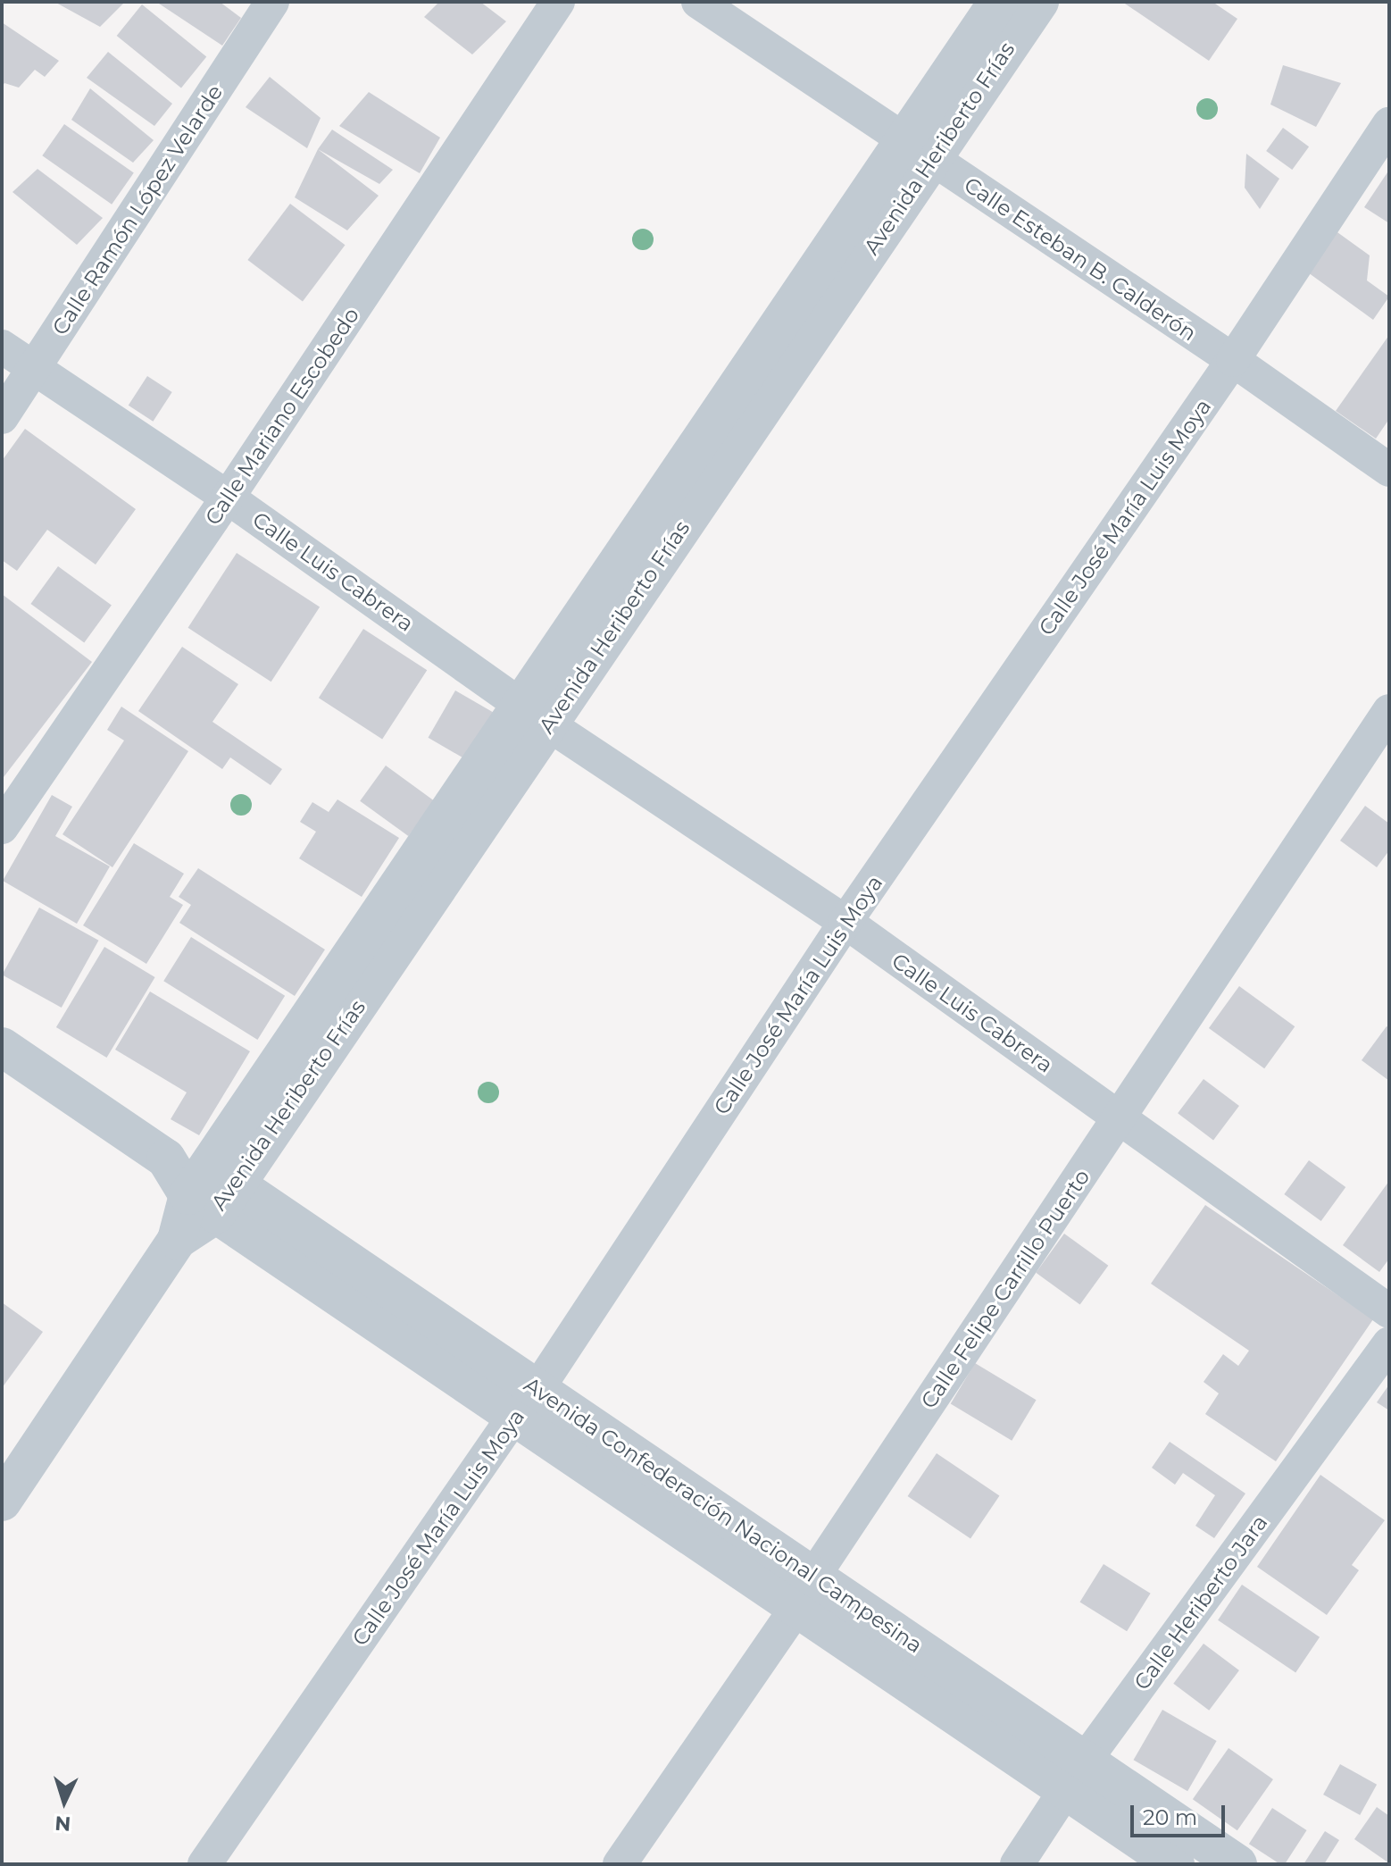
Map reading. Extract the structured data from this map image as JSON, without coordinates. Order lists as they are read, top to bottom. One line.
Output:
{"streets":{"street":["Avenida Heriberto Frías","Calle Ramón López Velarde","Calle Esteban B. Calderón","Calle Mariano Escobedo","Calle José María Luis Moya","Calle Luis Cabrera","Calle Felipe Carrillo Puerto","Avenida Confederación Nacional Campesina","Calle Heriberto Jara"]},"crossings":[["Avenida Heriberto Frías","Calle Esteban B. Calderón"],["Avenida Heriberto Frías","Calle Luis Cabrera"],["Avenida Heriberto Frías","Avenida Confederación Nacional Campesina"],["Calle Ramón López Velarde","Calle Luis Cabrera"],["Calle Esteban B. Calderón","Calle José María Luis Moya"],["Calle Mariano Escobedo","Calle Luis Cabrera"],["Calle José María Luis Moya","Calle Luis Cabrera"],["Calle José María Luis Moya","Avenida Confederación Nacional Campesina"],["Calle Luis Cabrera","Calle Felipe Carrillo Puerto"],["Calle Felipe Carrillo Puerto","Avenida Confederación Nacional Campesina"],["Avenida Confederación Nacional Campesina","Calle Heriberto Jara"]],"scale_bar":"20 m","north":"bottom"}
